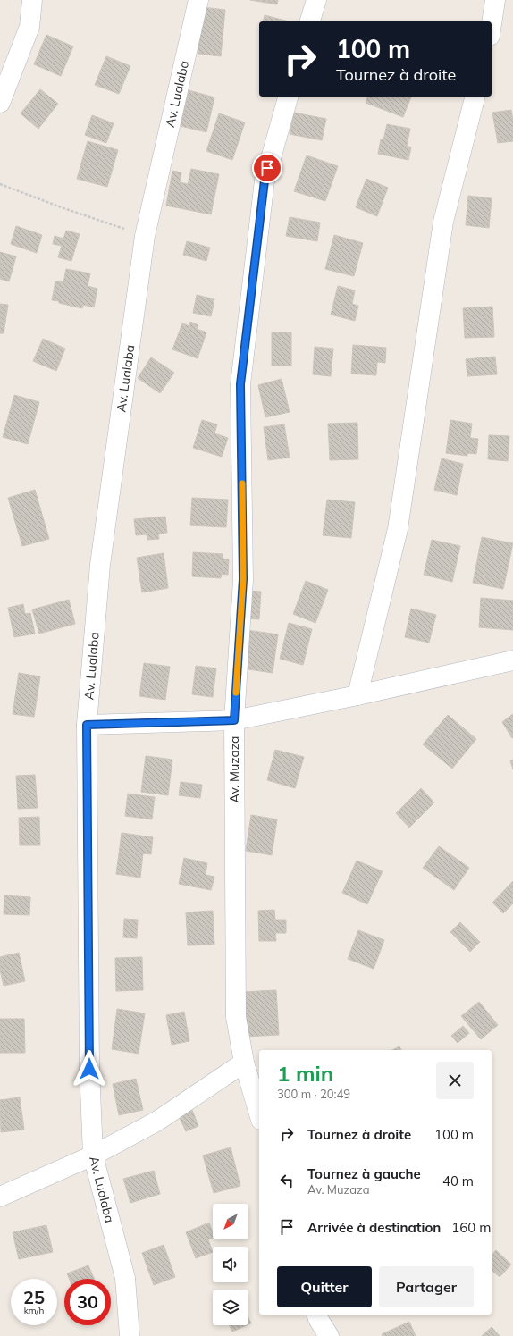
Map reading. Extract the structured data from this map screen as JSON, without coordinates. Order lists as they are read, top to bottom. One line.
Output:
{"streets":{"street":["Av. Lualaba","Av. Muzaza"]},"north":"bottom left","page":{"turn":["100 m","Tournez à droite"],"heading":["1 min","300 m · 20:49"],"list":[{"name":"Tournez à droite","value":"100 m"},{"name":"Tournez à gauche","note":"Av. Muzaza","value":"40 m"},{"name":"Arrivée à destination","value":"160 m"}],"buttons":["Quitter","Partager"],"speed":"25 km/h","limit":"30"}}
